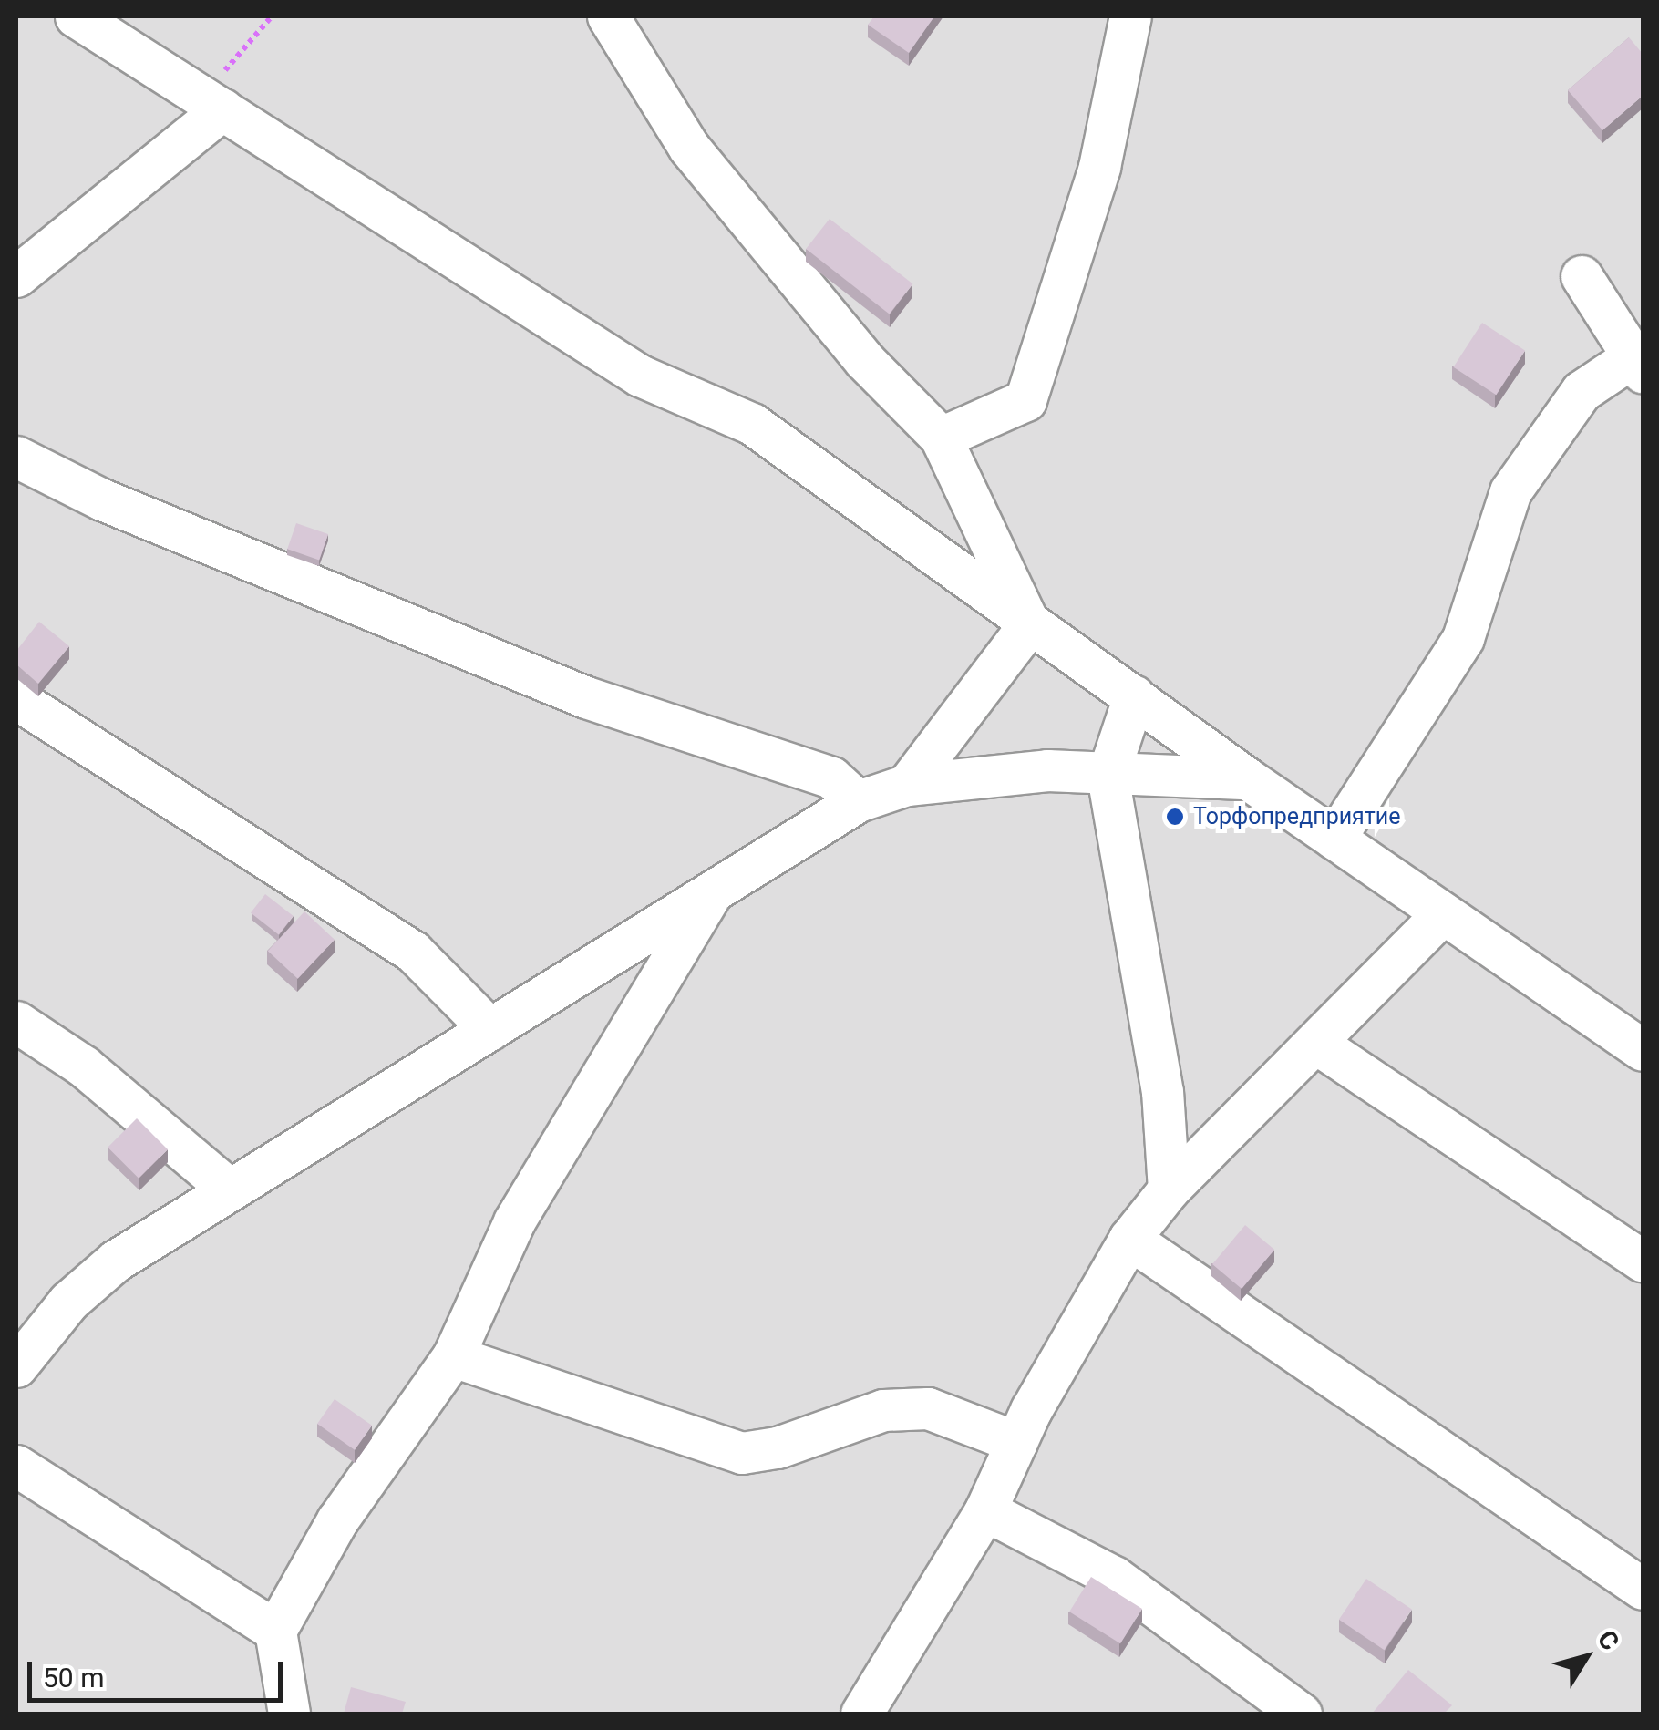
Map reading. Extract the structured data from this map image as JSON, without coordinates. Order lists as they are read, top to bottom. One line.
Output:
{"places":["Торфопредприятие"],"scale_bar":"50 m","north":"top right"}
